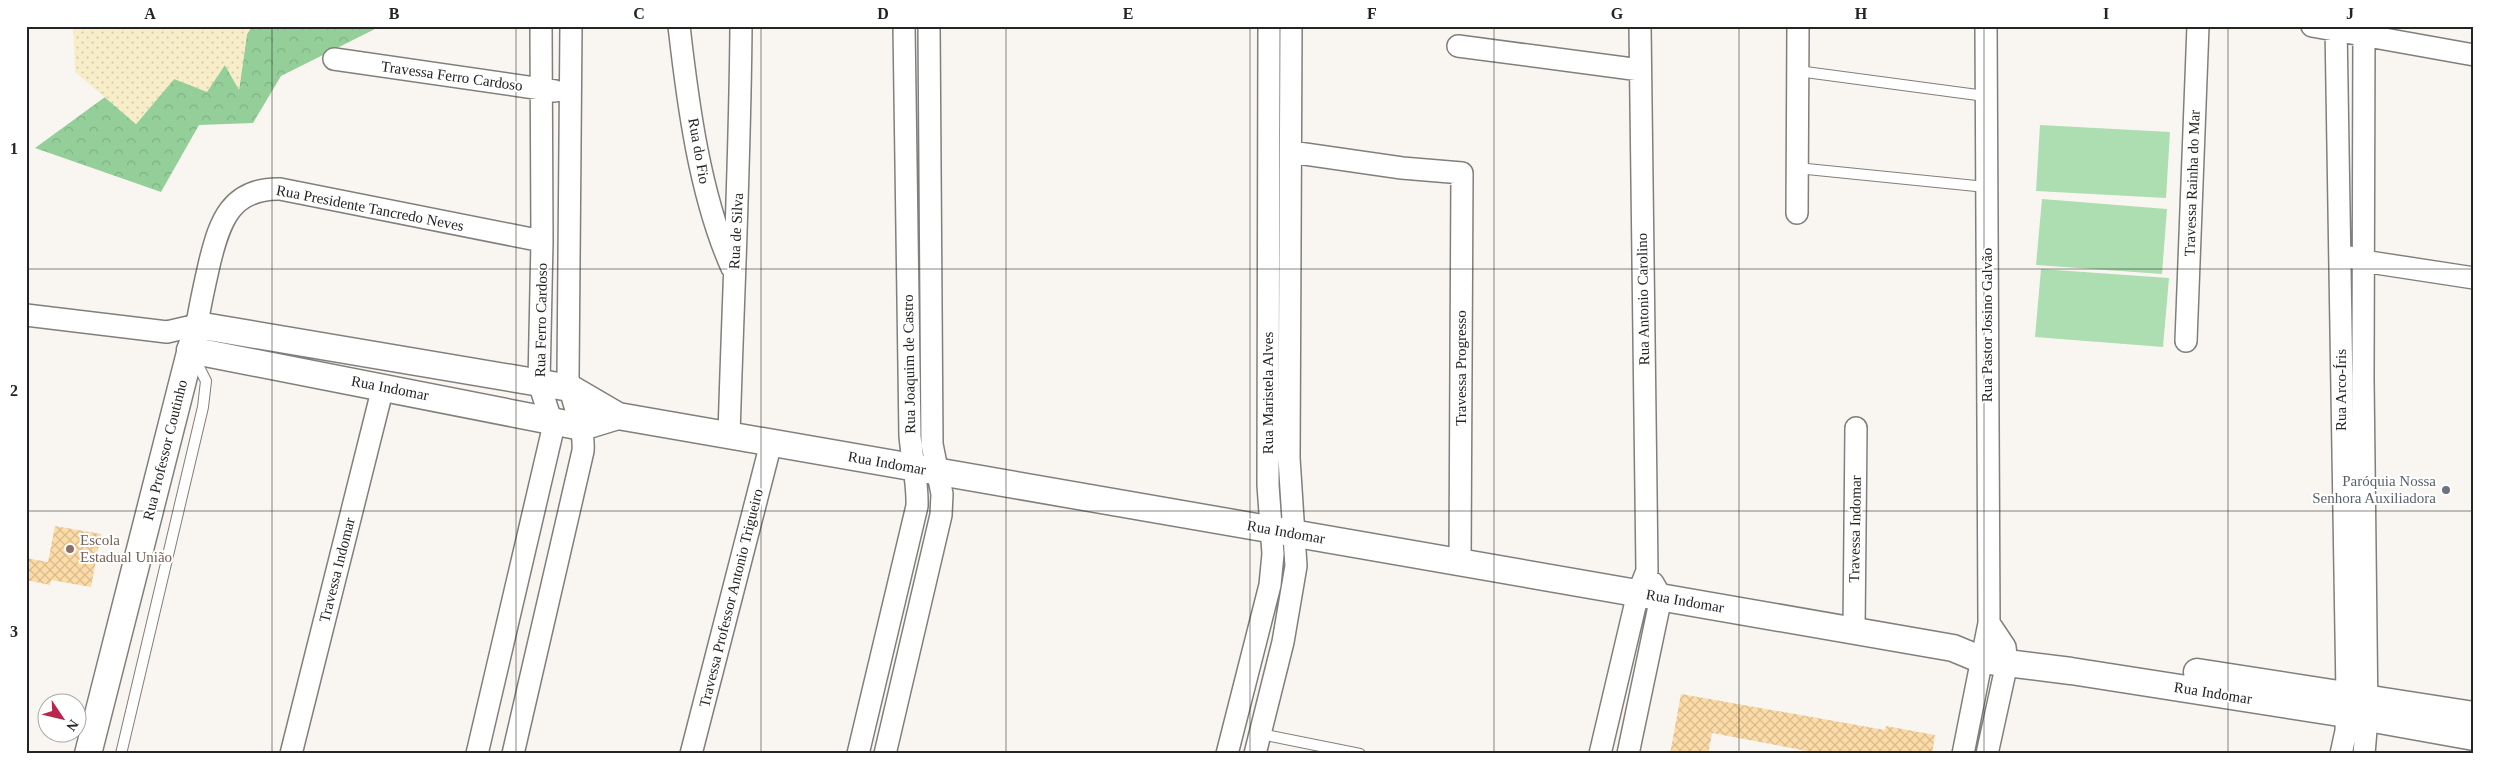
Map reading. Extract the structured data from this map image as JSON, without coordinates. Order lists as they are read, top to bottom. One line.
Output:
{"streets":{"street":["Travessa Ferro Cardoso","Rua do Fio","Travessa Rainha do Mar","Rua Presidente Tancredo Neves","Rua de Silva","Rua Antonio Carolino","Rua Ferro Cardoso","Rua Pastor Josino Galvão","Rua Joaquim de Castro","Travessa Progresso","Rua Indomar","Rua Arco-Íris","Rua Maristela Alves","Rua Professor Coutinho","Travessa Indomar","Travessa Professor Antonio Trigueiro"]},"crossings":[["Travessa Ferro Cardoso","Rua Ferro Cardoso"],["Rua do Fio","Rua de Silva"],["Rua Presidente Tancredo Neves","Rua Ferro Cardoso"],["Rua Presidente Tancredo Neves","Rua Indomar"],["Rua Presidente Tancredo Neves","Rua Professor Coutinho"],["Rua de Silva","Rua Indomar"],["Rua Antonio Carolino","Rua Indomar"],["Rua Ferro Cardoso","Rua Indomar"],["Rua Pastor Josino Galvão","Rua Indomar"],["Rua Joaquim de Castro","Rua Indomar"],["Travessa Progresso","Rua Indomar"],["Travessa Progresso","Rua Maristela Alves"],["Rua Indomar","Rua Arco-Íris"],["Rua Indomar","Rua Maristela Alves"],["Rua Indomar","Rua Professor Coutinho"],["Rua Indomar","Travessa Indomar"],["Rua Indomar","Travessa Professor Antonio Trigueiro"]],"places":["Paróquia Nossa Senhora Auxiliadora","Escola Estadual União"],"north":"bottom right","grid":{"columns":["A","B","C","D","E","F","G","H","I","J"],"rows":["1","2","3"]}}
